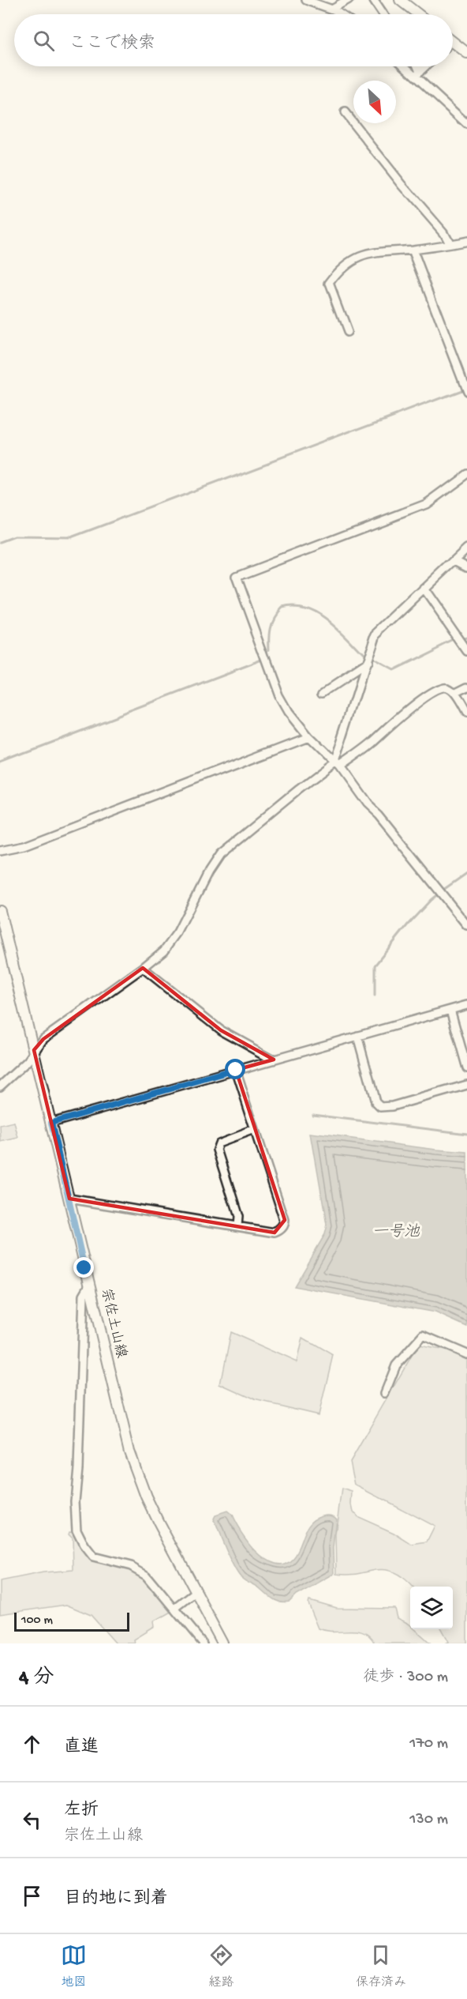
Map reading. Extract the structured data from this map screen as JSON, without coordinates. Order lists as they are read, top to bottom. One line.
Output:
{"streets":{"main road":["宗佐土山線"]},"water":["一号池"],"scale_bar":"100 m","north":"bottom right","page":{"search":"ここで検索","scale":"100 m","heading":["4 分","徒歩 · 300 m"],"list":[["直進","170 m"],["左折","宗佐土山線","130 m"],"目的地に到着"],"nav":["地図","経路","保存済み"]}}
